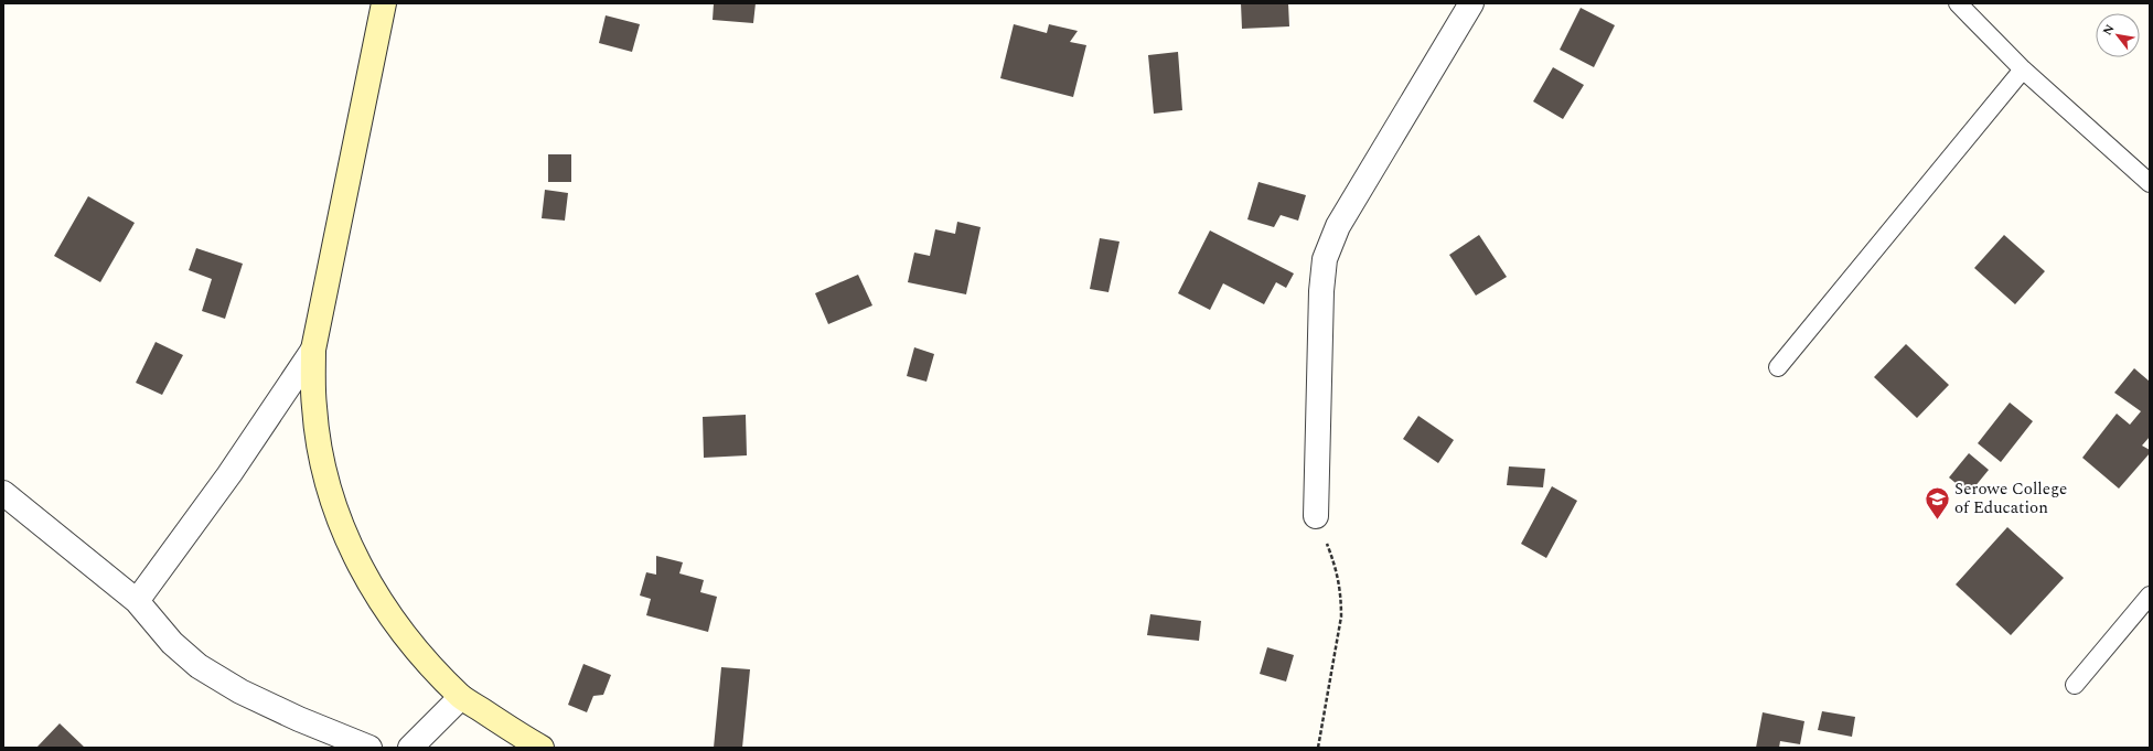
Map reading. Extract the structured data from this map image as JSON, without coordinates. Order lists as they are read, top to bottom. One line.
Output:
{"places":{"school or university":["Serowe College of Education"]},"north":"top left"}
